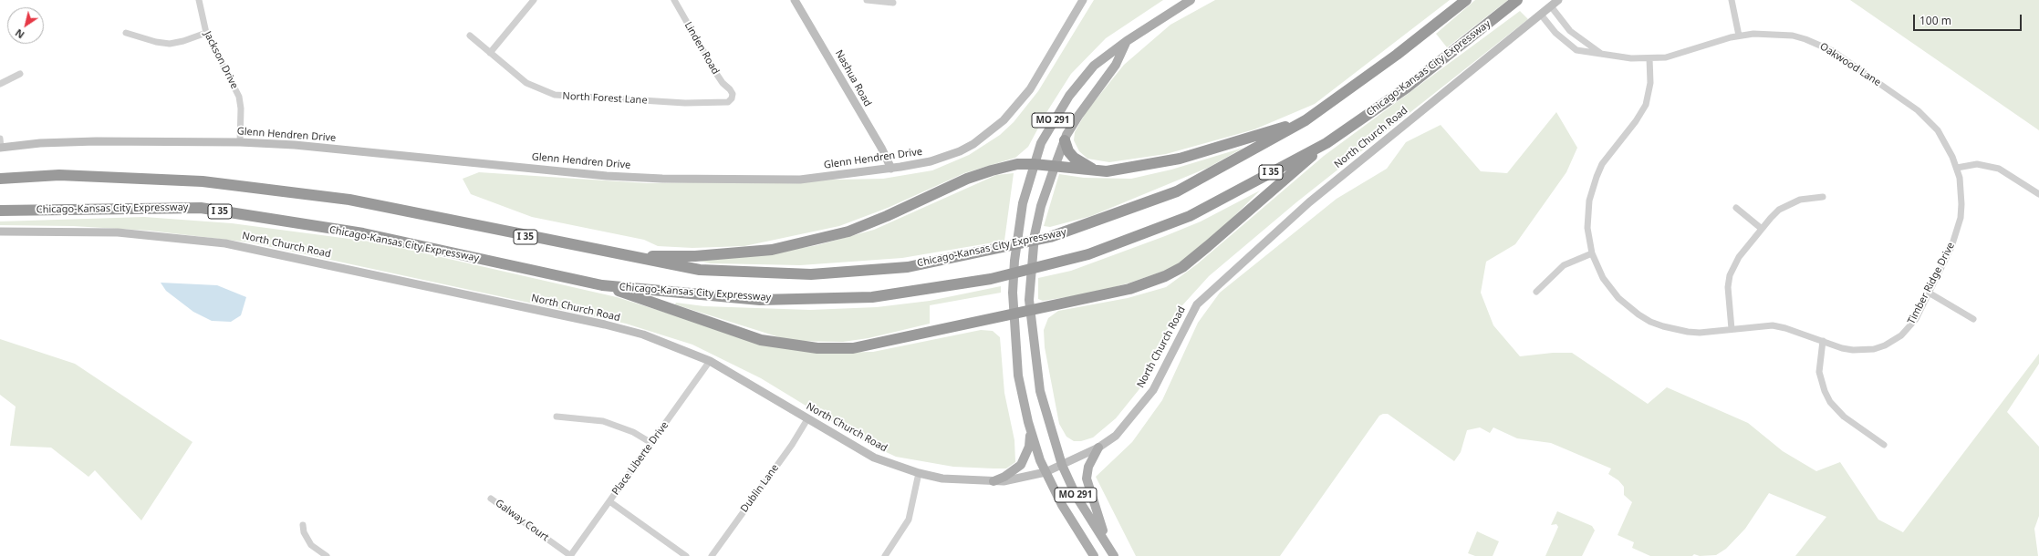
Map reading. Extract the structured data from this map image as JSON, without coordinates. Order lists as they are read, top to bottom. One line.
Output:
{"streets":{"highway":["Chicago-Kansas City Expressway","I 35"],"main road":["Nashua Road","MO 291","Glenn Hendren Drive","North Church Road"],"street":["Linden Road","Jackson Drive","Oakwood Lane","North Forest Lane","Timber Ridge Drive","Place Liberte Drive","Dublin Lane","Galway Court"]},"crossings":[["Linden Road","North Forest Lane"],["Jackson Drive","Glenn Hendren Drive"],["Oakwood Lane","North Church Road"],["Oakwood Lane","Timber Ridge Drive"],["Nashua Road","Glenn Hendren Drive"],["MO 291","North Church Road"],["North Church Road","Place Liberte Drive"],["North Church Road","Dublin Lane"],["Place Liberte Drive","Galway Court"]],"scale_bar":"100 m","north":"bottom left"}
